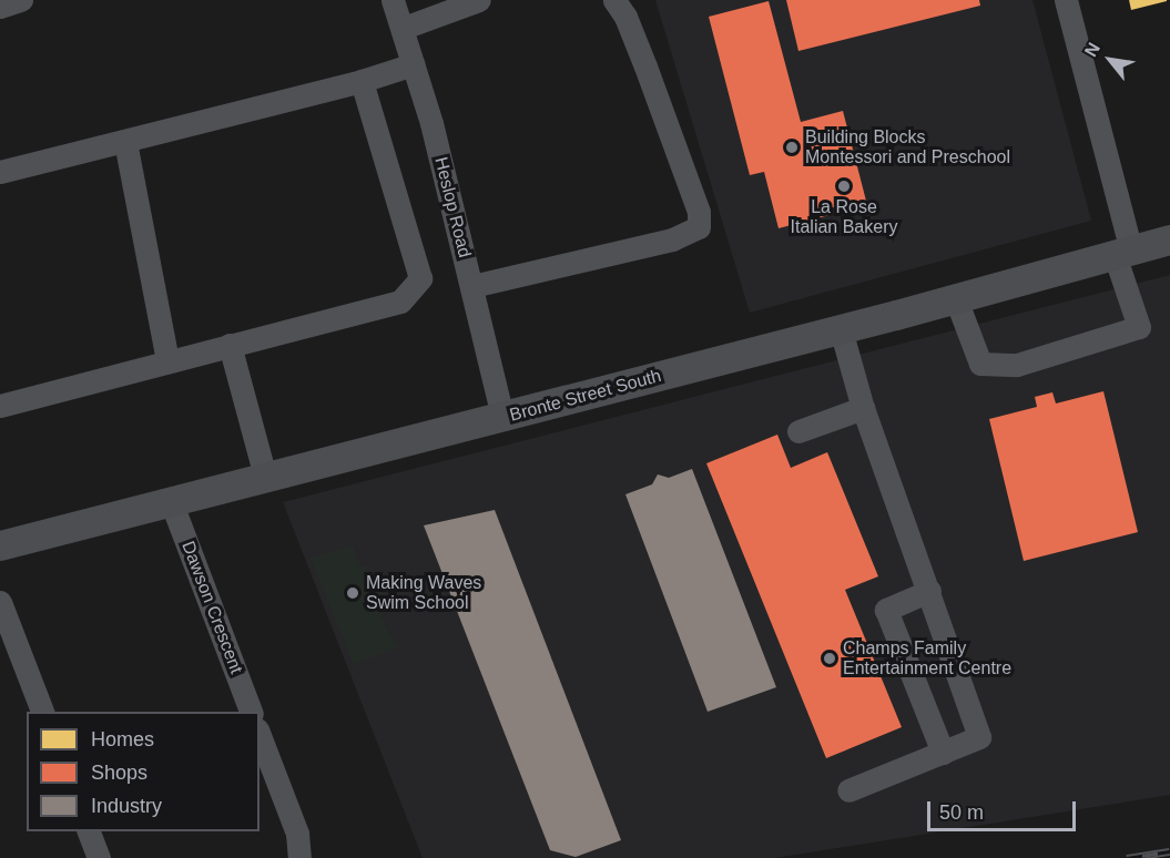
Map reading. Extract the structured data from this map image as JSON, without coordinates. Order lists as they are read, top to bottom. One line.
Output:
{"streets":{"main road":["Bronte Street South"],"street":["Heslop Road","Dawson Crescent"]},"crossings":[["Heslop Road","Bronte Street South"],["Bronte Street South","Dawson Crescent"]],"places":["Building Blocks Montessori and Preschool","La Rose Italian Bakery","Making Waves Swim School","Champs Family Entertainment Centre"],"legend":["Homes","Shops","Industry"],"scale_bar":"50 m","north":"top left"}
